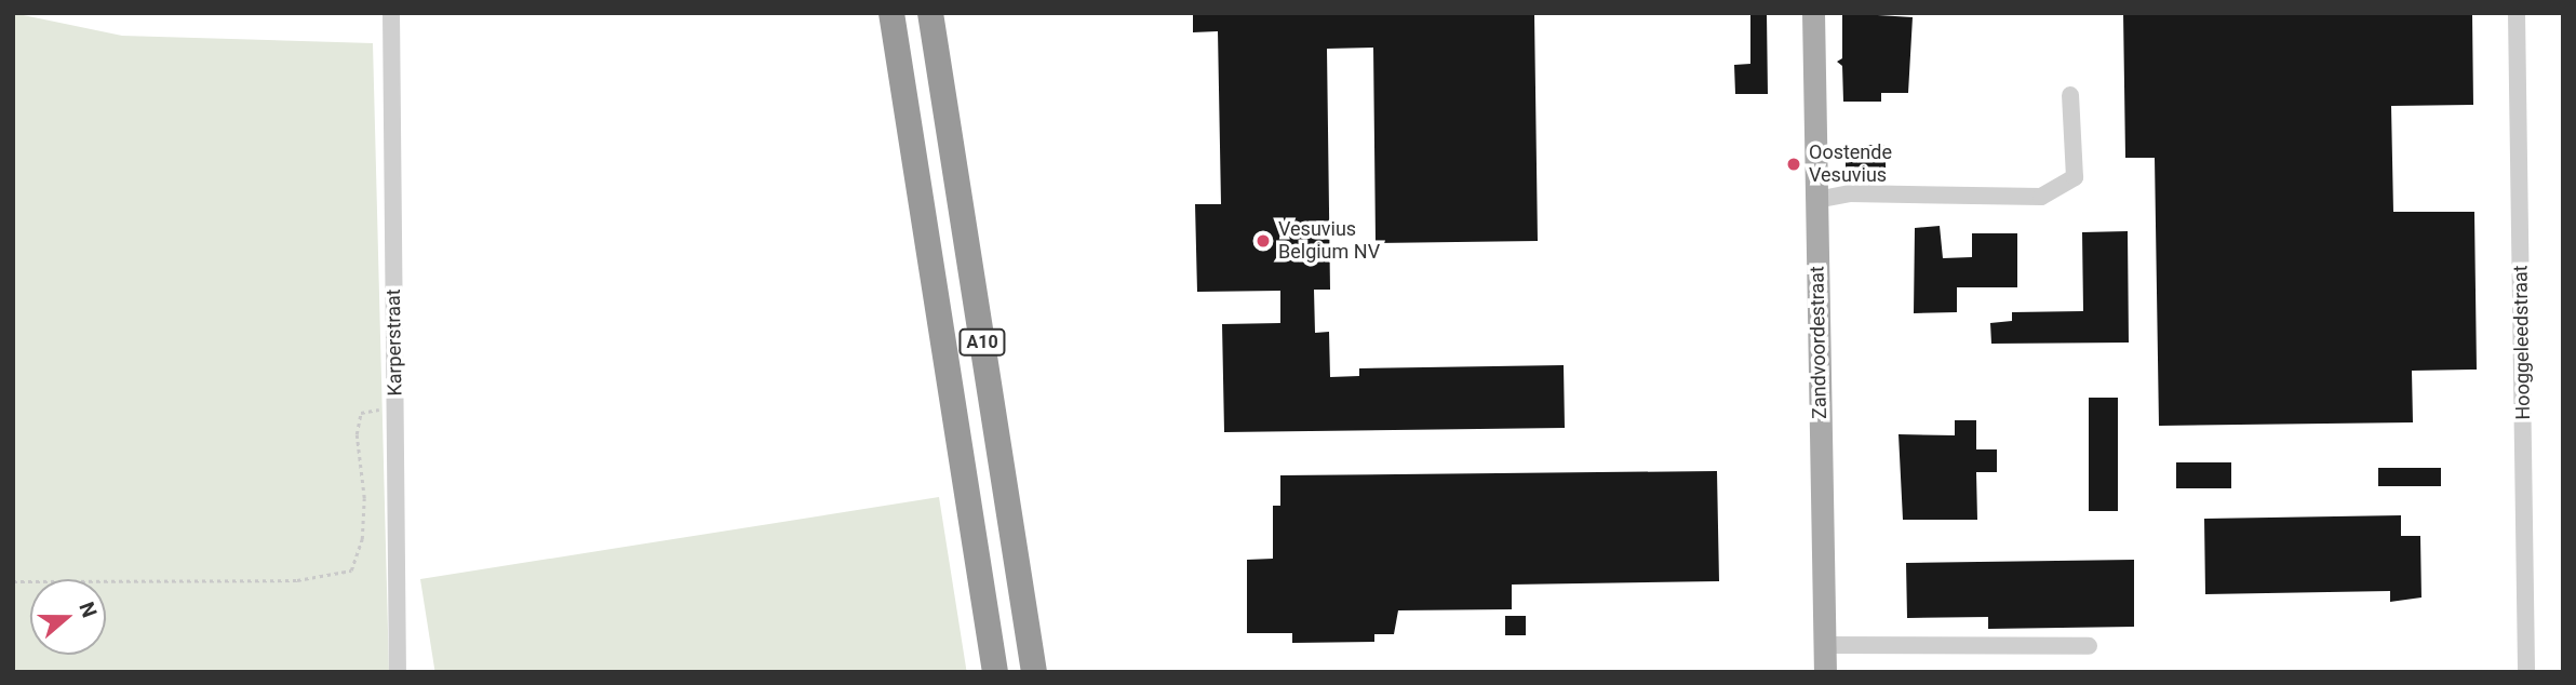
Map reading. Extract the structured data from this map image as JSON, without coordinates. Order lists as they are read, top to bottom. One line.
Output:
{"streets":{"highway":["A10"],"main road":["Zandvoordestraat"],"street":["Karperstraat","Hooggeleedstraat"]},"places":["Oostende Vesuvius","Vesuvius Belgium NV"],"north":"right"}
